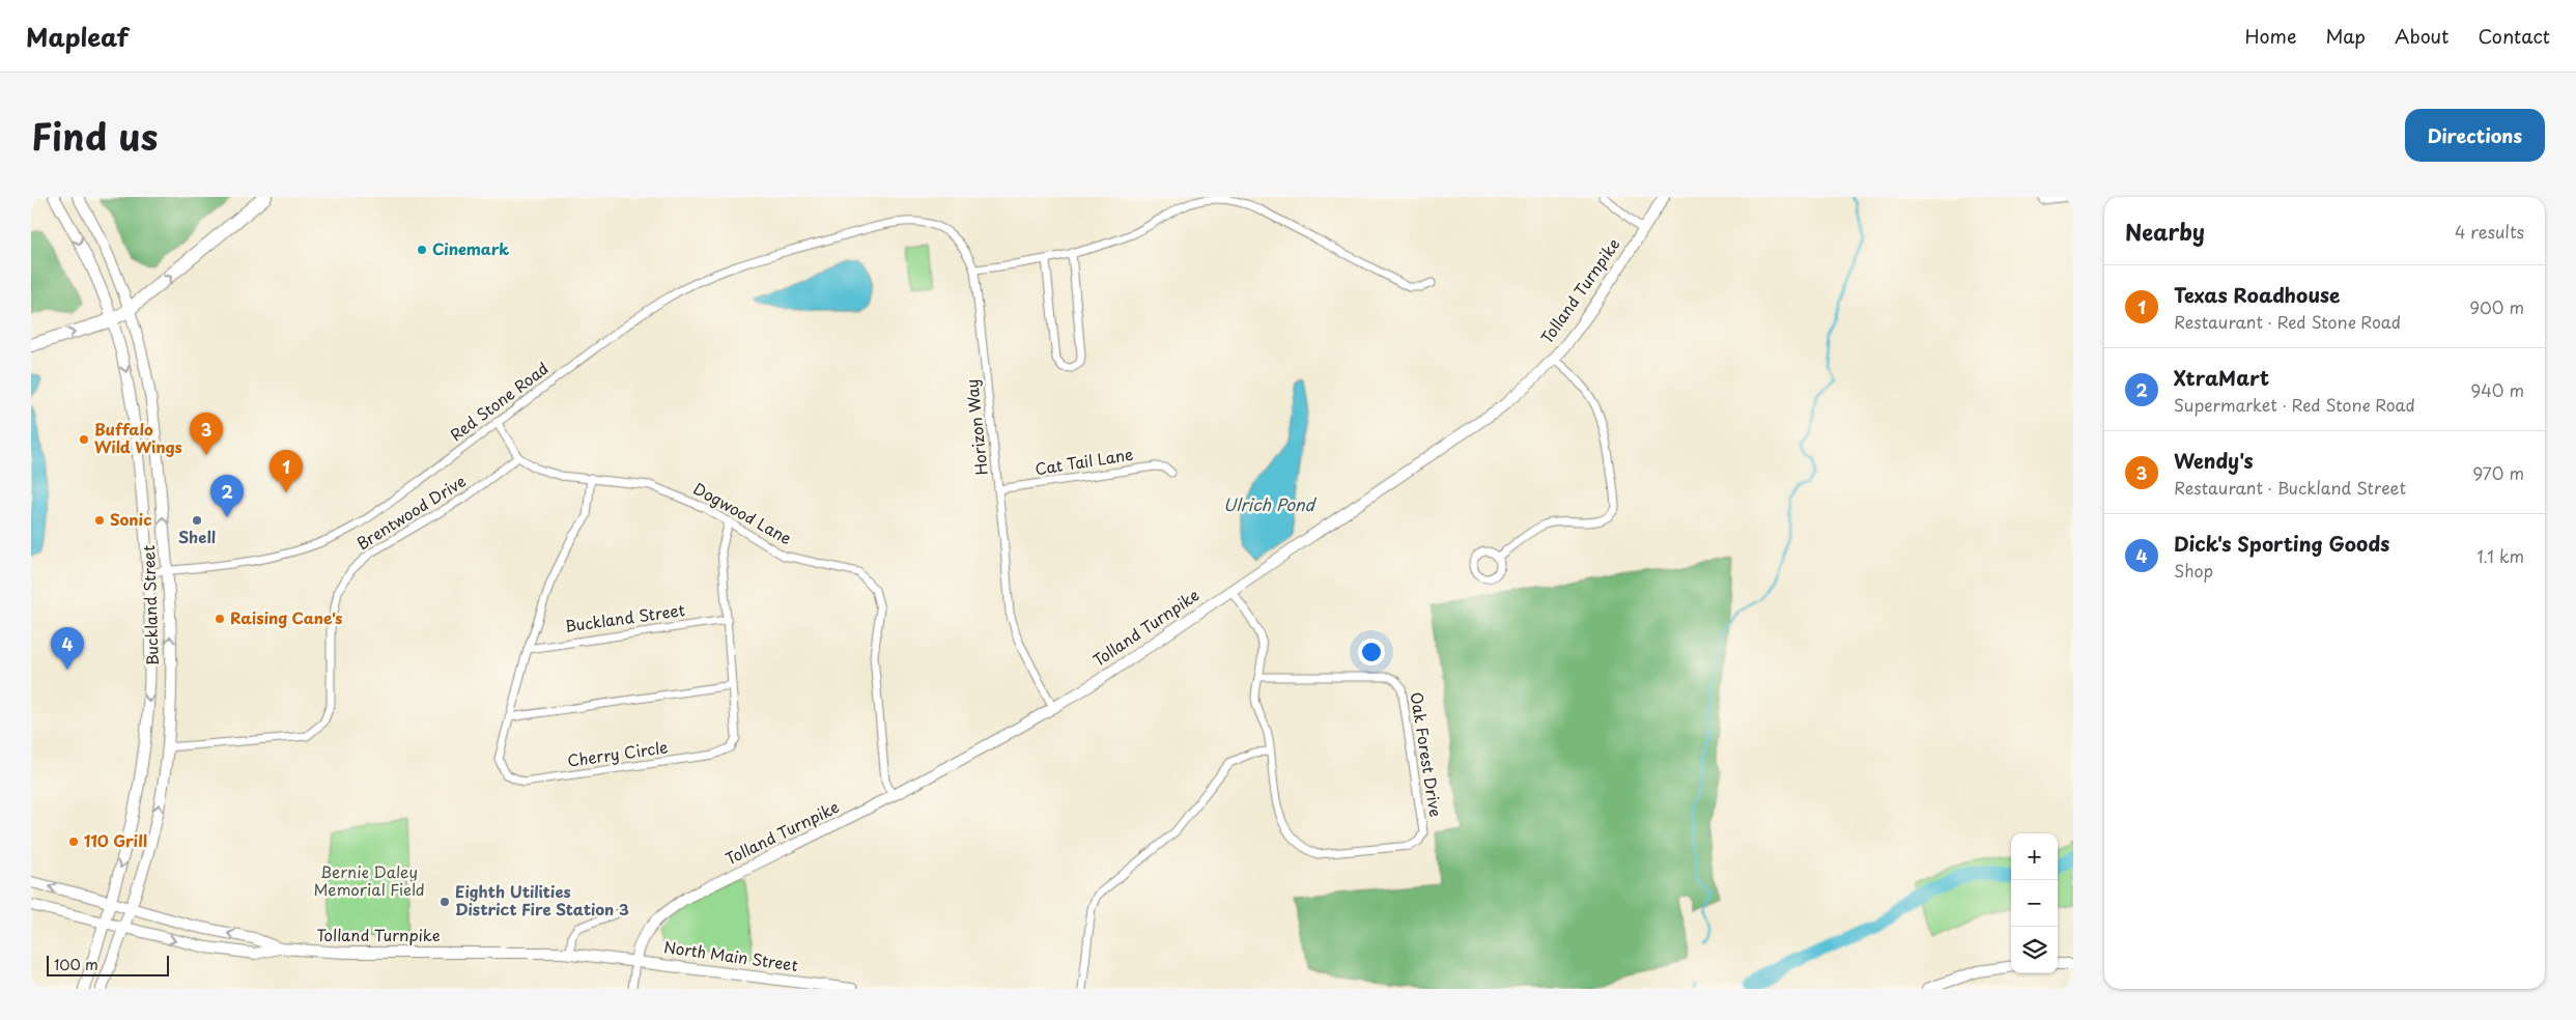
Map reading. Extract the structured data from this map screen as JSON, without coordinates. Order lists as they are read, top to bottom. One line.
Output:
{"streets":{"main road":["Tolland Turnpike","Buckland Street","North Main Street"],"street":["Red Stone Road","Horizon Way","Cat Tail Lane","Brentwood Drive","Dogwood Lane","Cherry Circle","Oak Forest Drive"]},"crossings":[["Tolland Turnpike","Horizon Way"],["Tolland Turnpike","Dogwood Lane"],["Tolland Turnpike","Buckland Street"],["Tolland Turnpike","Oak Forest Drive"],["Tolland Turnpike","North Main Street"],["Red Stone Road","Horizon Way"],["Red Stone Road","Dogwood Lane"],["Red Stone Road","Buckland Street"],["Horizon Way","Cat Tail Lane"],["Brentwood Drive","Dogwood Lane"],["Brentwood Drive","Buckland Street"],["Dogwood Lane","Cherry Circle"],["Buckland Street","Cherry Circle"]],"water":["Ulrich Pond"],"parks":["Bernie Daley Memorial Field"],"places":["Cinemark","Buffalo Wild Wings","Sonic","Shell","Raising Cane's","110 Grill","Eighth Utilities District Fire Station 3"],"scale_bar":"100 m","page":{"header":"Mapleaf","nav":["Home","Map","About","Contact"],"title":"Find us","buttons":"Directions","heading":["Nearby","4 results"],"list":[{"mark":"1","name":"Texas Roadhouse","note":"Restaurant · Red Stone Road","value":"900 m"},{"mark":"2","name":"XtraMart","note":"Supermarket · Red Stone Road","value":"940 m"},{"mark":"3","name":"Wendy's","note":"Restaurant · Buckland Street","value":"970 m"},{"mark":"4","name":"Dick's Sporting Goods","note":"Shop","value":"1.1 km"}],"pins":["3","1","2","4"],"map_buttons":["+","−"],"scale":"100 m"}}
